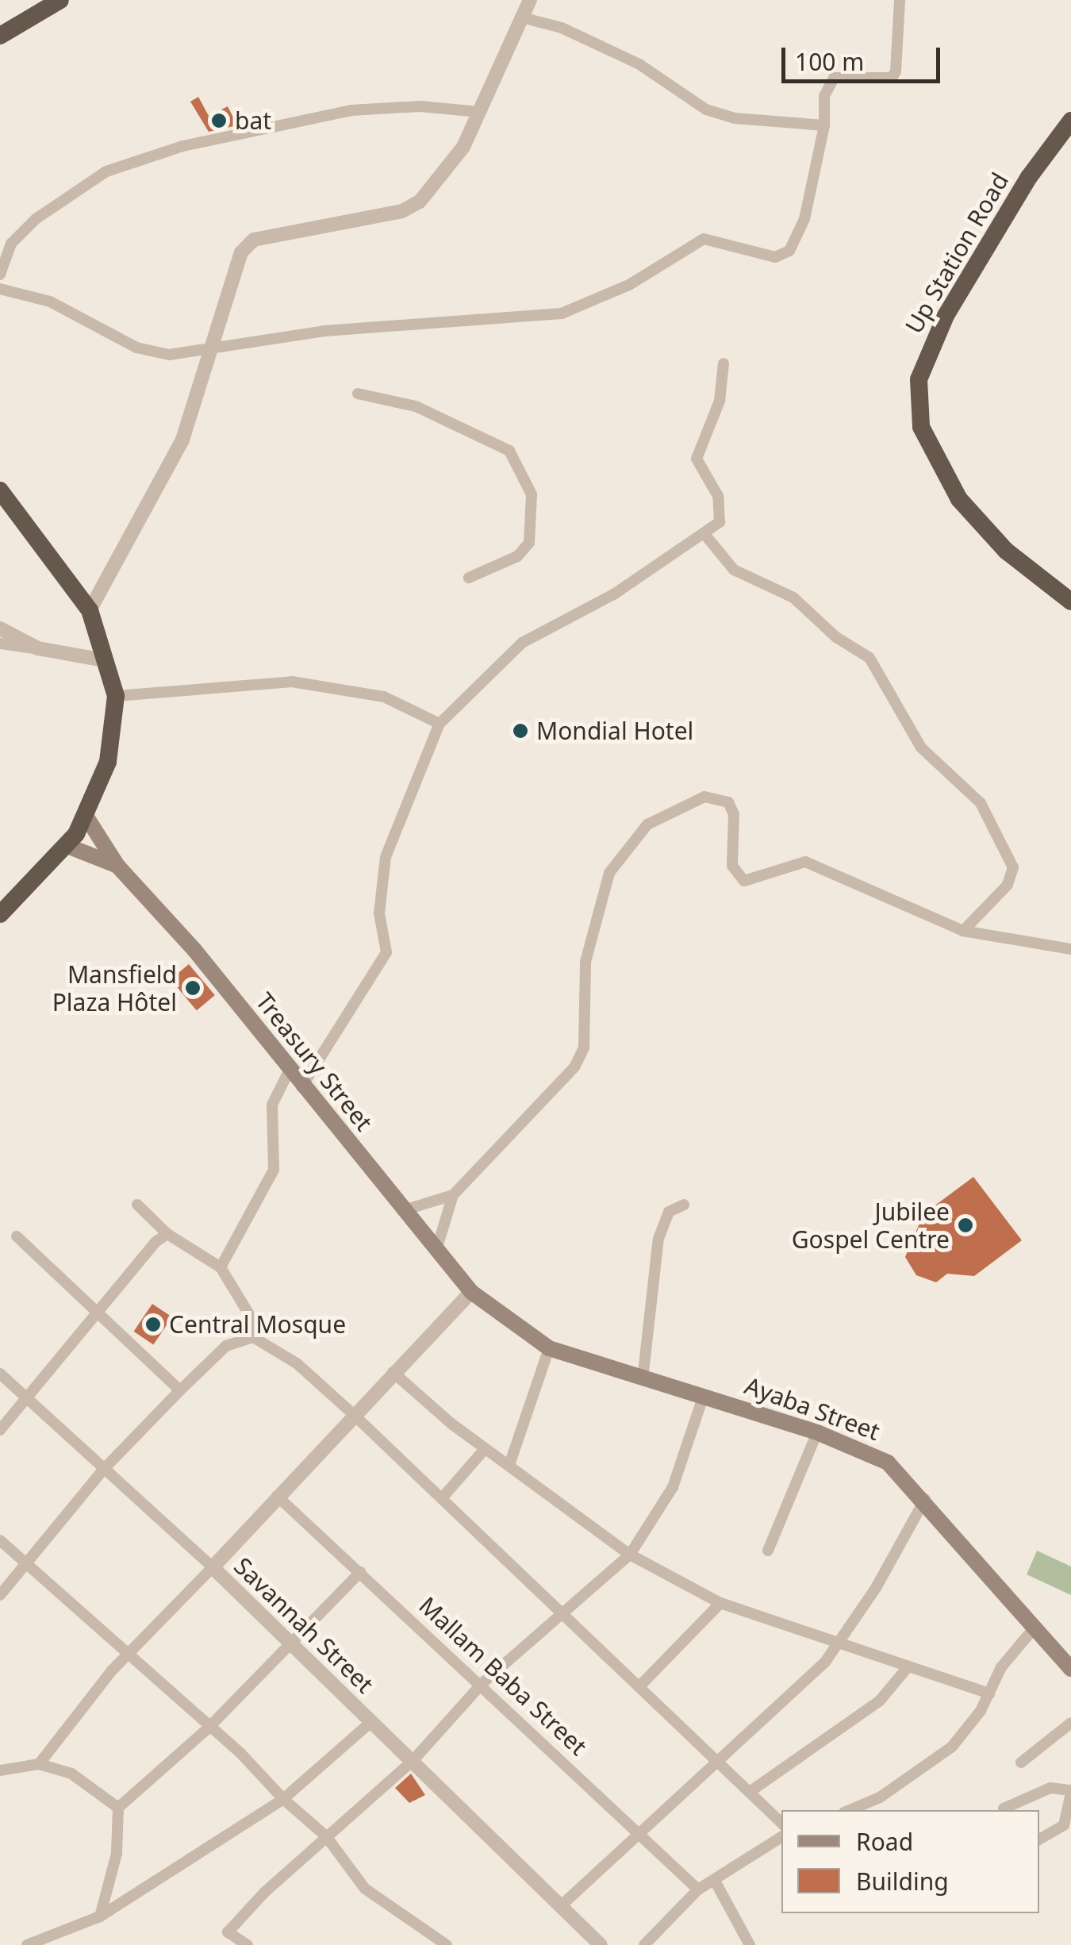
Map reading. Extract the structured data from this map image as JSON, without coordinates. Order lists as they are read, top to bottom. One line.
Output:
{"streets":{"highway":["Up Station Road"],"main road":["Treasury Street","Ayaba Street"],"street":["Savannah Street","Mallam Baba Street"]},"crossings":[["Treasury Street","Ayaba Street"],["Treasury Street","Savannah Street"],["Ayaba Street","Savannah Street"],["Savannah Street","Mallam Baba Street"]],"places":["bat","Mondial Hotel","Mansfield Plaza Hôtel","Jubilee Gospel Centre","Central Mosque"],"legend":["Road","Building"],"scale_bar":"100 m"}
